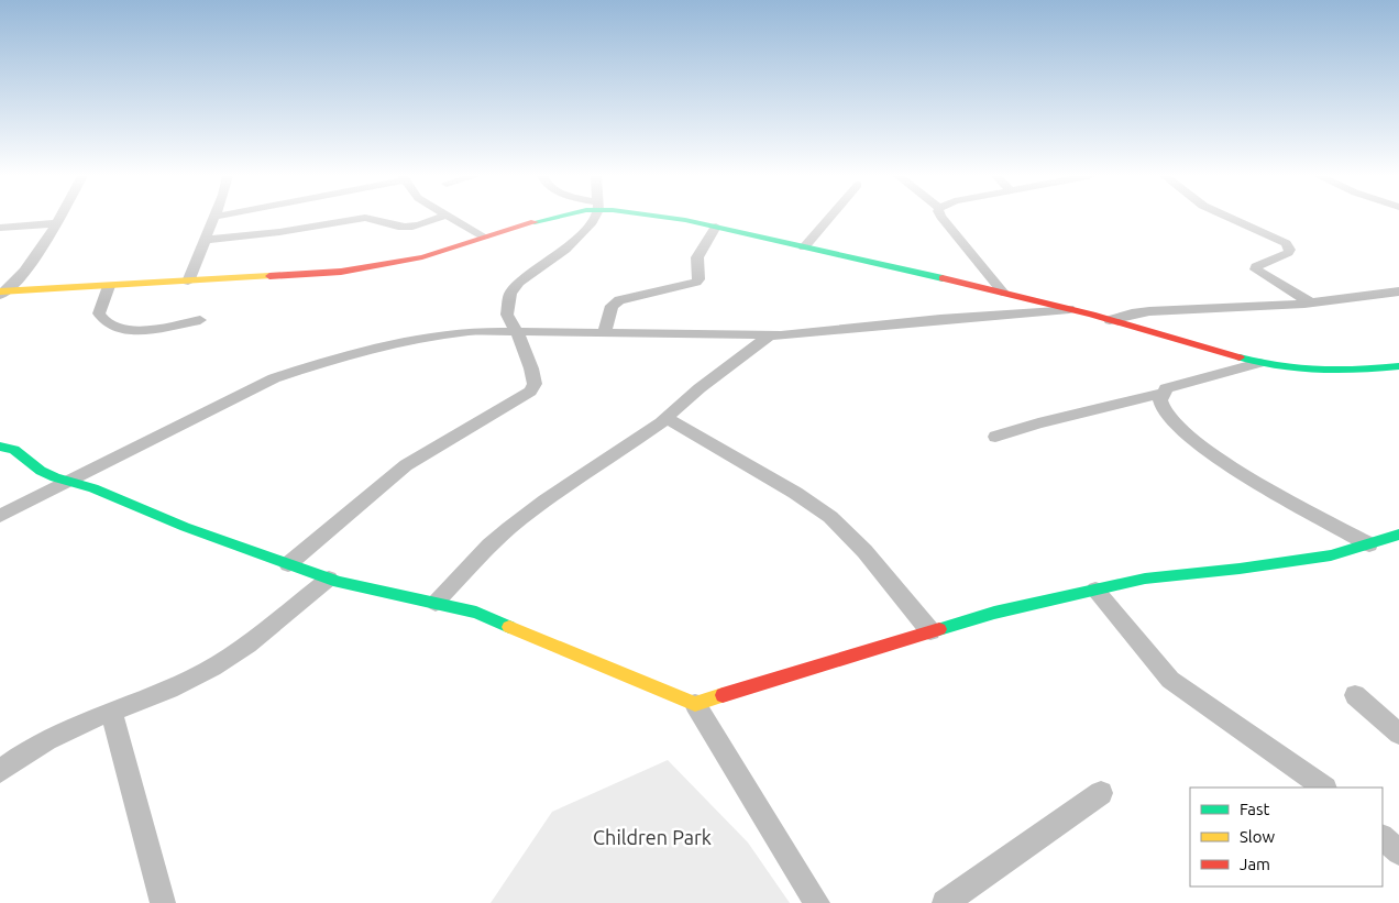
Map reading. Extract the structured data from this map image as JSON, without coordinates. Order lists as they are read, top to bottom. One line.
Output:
{"parks":["Children Park"],"legend":["Fast","Slow","Jam"]}
